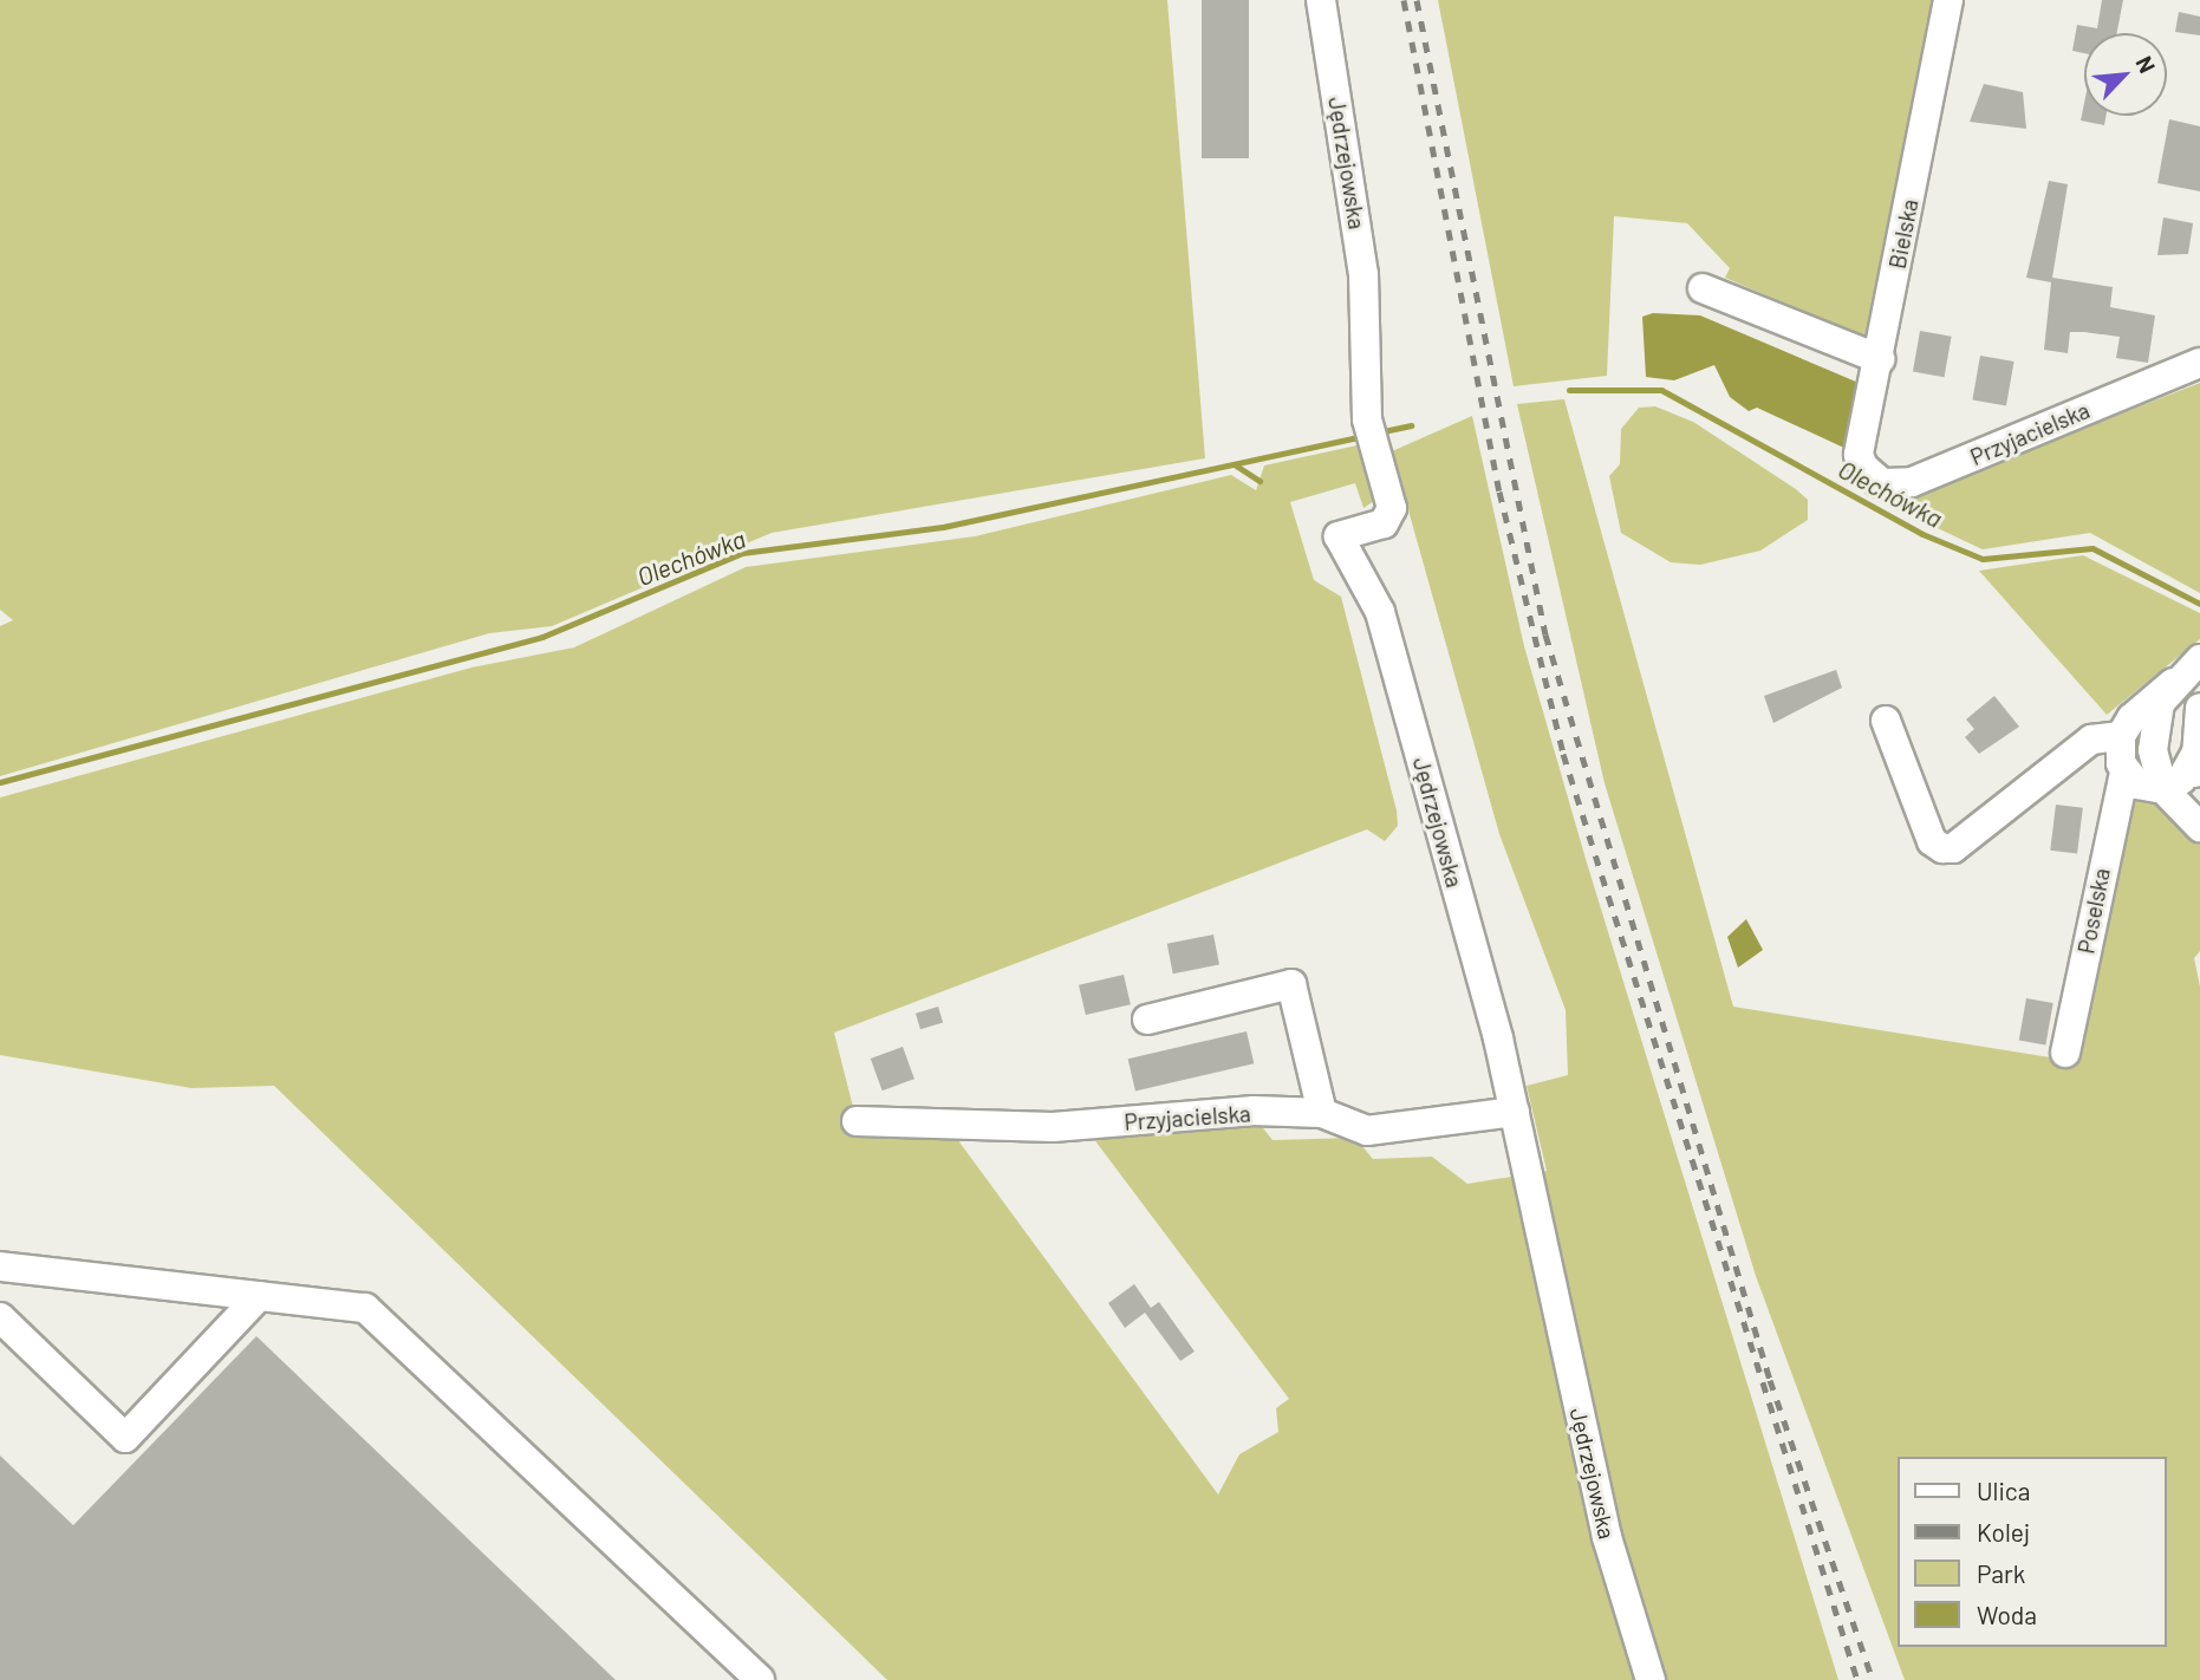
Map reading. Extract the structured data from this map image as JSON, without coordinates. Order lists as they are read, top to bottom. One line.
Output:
{"streets":{"street":["Jędrzejowska","Bielska","Przyjacielska","Poselska"]},"crossings":[["Jędrzejowska","Przyjacielska"],["Bielska","Przyjacielska"]],"water":["Olechówka"],"legend":["Ulica","Kolej","Park","Woda"],"north":"top right"}
